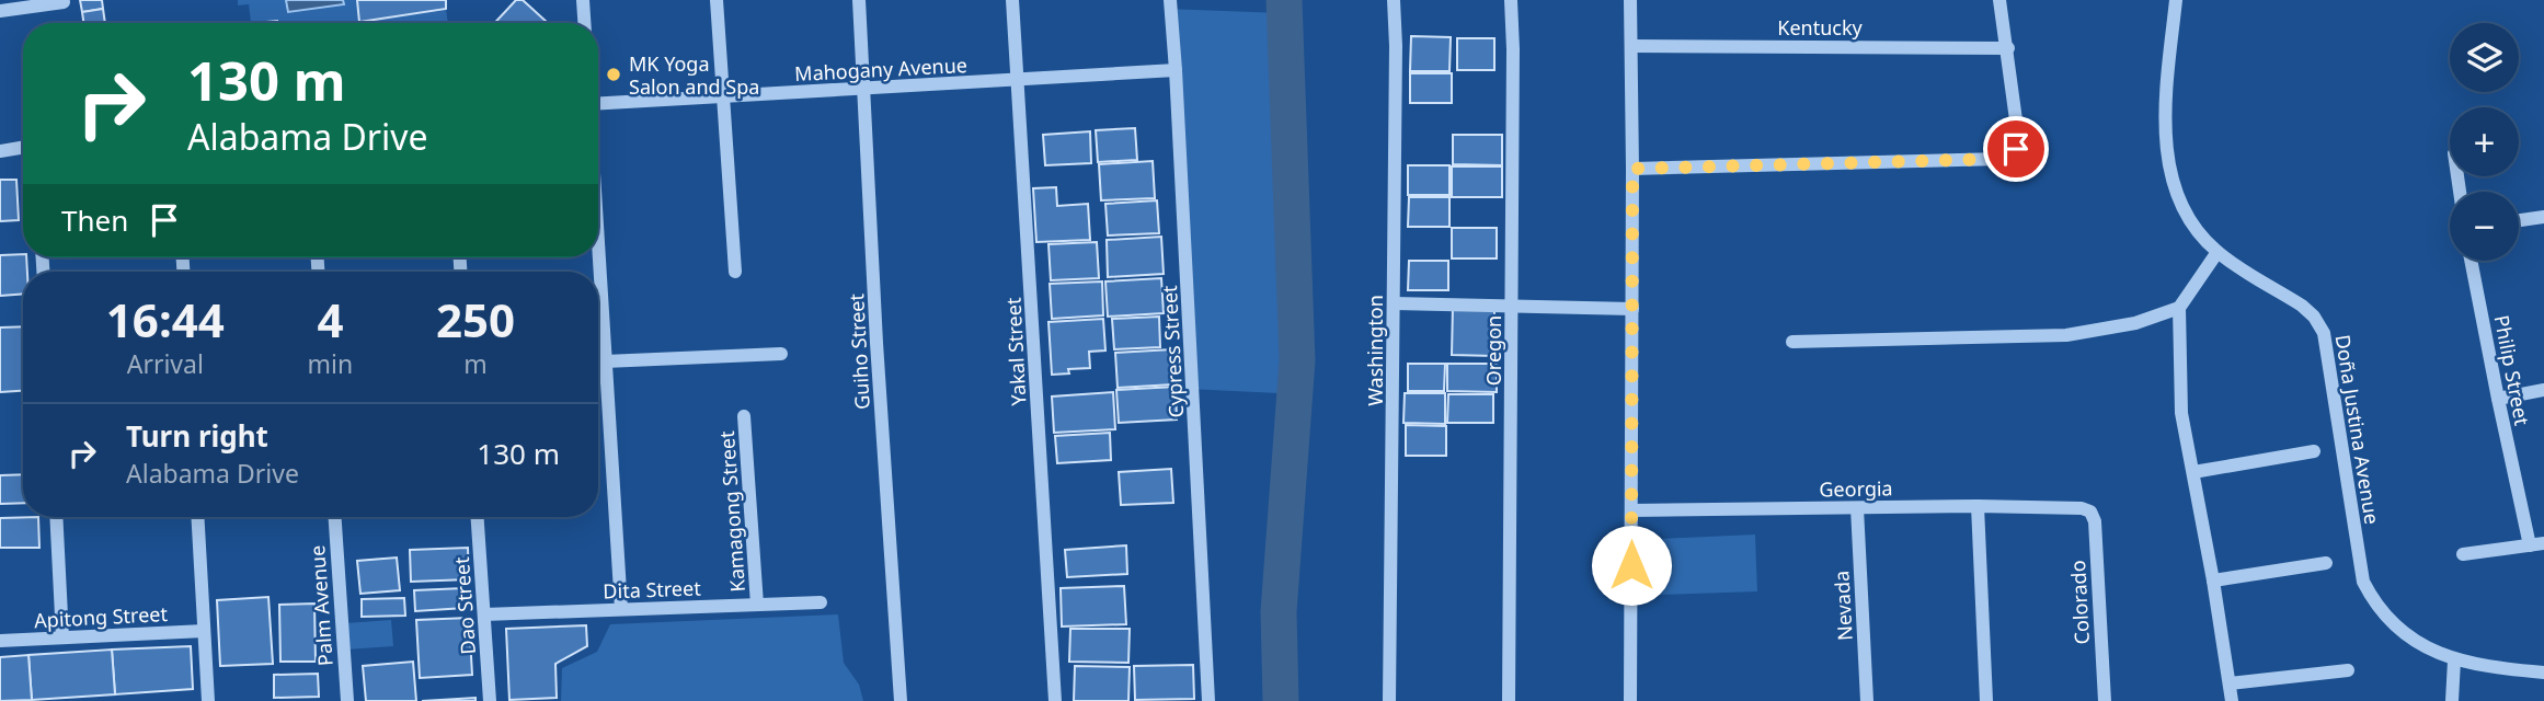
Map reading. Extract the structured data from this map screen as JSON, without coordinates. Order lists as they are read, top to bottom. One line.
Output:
{"streets":{"street":["Kentucky","Mahogany Avenue","Washington","Oregon","Guiho Street","Yakal Street","Cypress Street","Philip Street","Doña Justina Avenue","Georgia","Kamagong Street","Dita Street","Colorado","Palm Avenue","Dao Street","Nevada","Apitong Street"]},"crossings":[["Mahogany Avenue","Guiho Street"],["Mahogany Avenue","Yakal Street"],["Mahogany Avenue","Cypress Street"],["Georgia","Colorado"],["Georgia","Nevada"],["Kamagong Street","Dita Street"],["Dita Street","Dao Street"]],"places":["MK Yoga Salon and Spa"],"page":{"map_buttons":["+","−"],"turn":["130 m","Alabama Drive"],"then":"Then","eta":["16:44","Arrival","4","min","250","m"],"list":[{"name":"Turn right","note":"Alabama Drive","value":"130 m"}]}}
